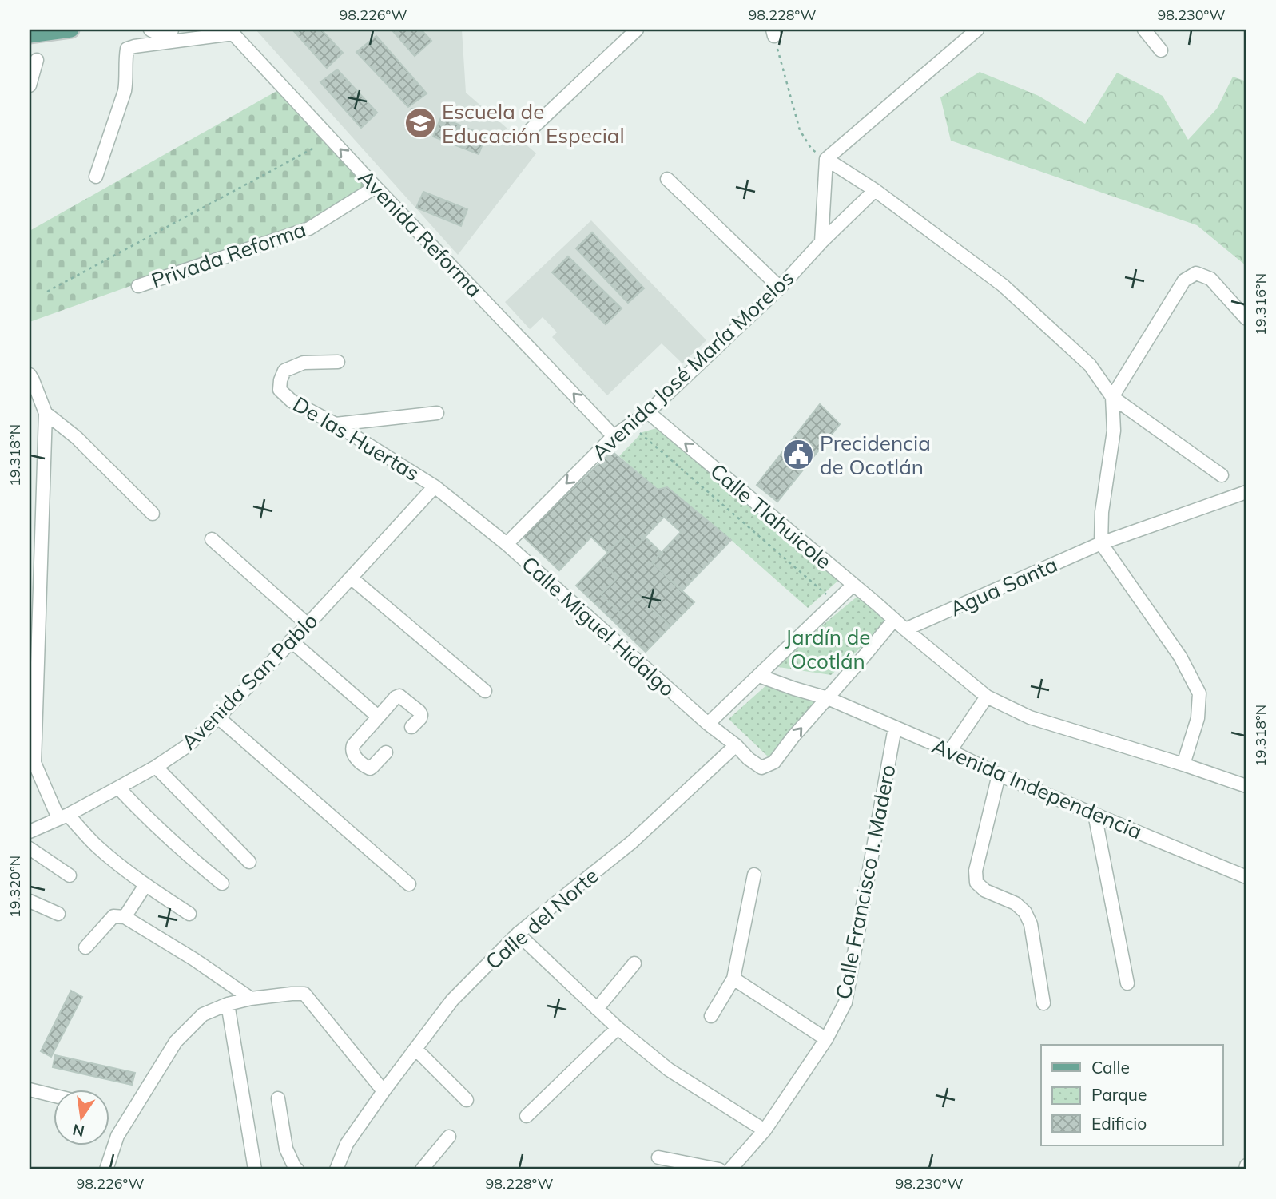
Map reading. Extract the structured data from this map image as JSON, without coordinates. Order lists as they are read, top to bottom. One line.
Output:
{"streets":{"street":["Avenida Reforma","Privada Reforma","Avenida José María Morelos","De las Huertas","Calle Tlahuicole","Agua Santa","Calle Miguel Hidalgo","Avenida San Pablo","Avenida Independencia","Calle Francisco I. Madero","Calle del Norte"]},"crossings":[["Avenida Reforma","Privada Reforma"],["Avenida Reforma","Avenida José María Morelos"],["Avenida José María Morelos","Calle Tlahuicole"],["Avenida José María Morelos","Calle Miguel Hidalgo"],["De las Huertas","Calle Miguel Hidalgo"],["De las Huertas","Avenida San Pablo"],["Calle Tlahuicole","Agua Santa"],["Calle Miguel Hidalgo","Avenida San Pablo"],["Calle Miguel Hidalgo","Avenida Independencia"],["Calle Miguel Hidalgo","Calle del Norte"],["Avenida Independencia","Calle Francisco I. Madero"]],"one_way":["Avenida Reforma","Calle Tlahuicole"],"parks":["Jardín de Ocotlán"],"places":{"school or university":["Escuela de Educación Especial"],"public building":["Precidencia de Ocotlán"]},"legend":["Calle","Parque","Edificio"],"north":"bottom","coordinates":["98.226°W","98.228°W","98.230°W","19.316°N","19.318°N","19.320°N"]}
